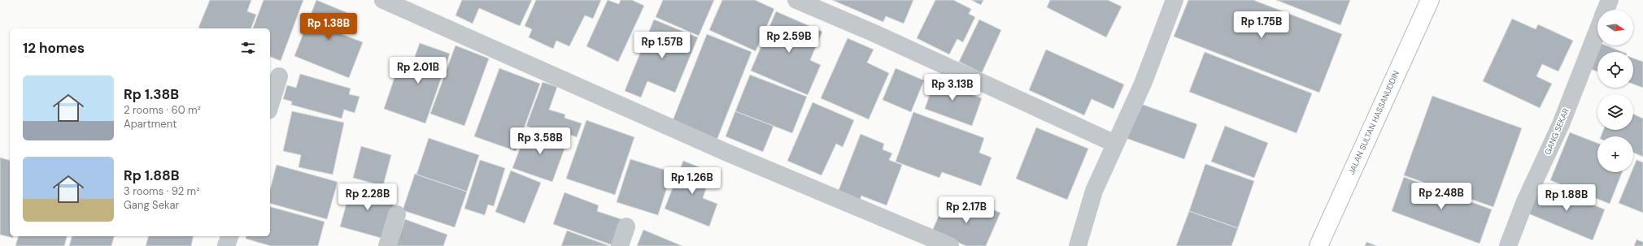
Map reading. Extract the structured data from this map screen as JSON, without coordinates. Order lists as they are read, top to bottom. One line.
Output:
{"streets":{"main road":["JALAN SULTAN HASSANUDDIN"],"street":["GANG SEKAR"]},"north":"right","page":{"map_buttons":"+","price":["Rp 1.75B","Rp 1.38B","Rp 2.59B","Rp 1.57B","Rp 2.01B","Rp 3.13B","Rp 3.58B","Rp 1.26B","Rp 2.48B","Rp 2.28B","Rp 1.88B","Rp 2.17B"],"heading":"12 homes","list":[{"name":"Rp 1.38B","note":"2 rooms · 60 m² · Apartment"},{"name":"Rp 1.88B","note":"3 rooms · 92 m² · Gang Sekar"}]}}
